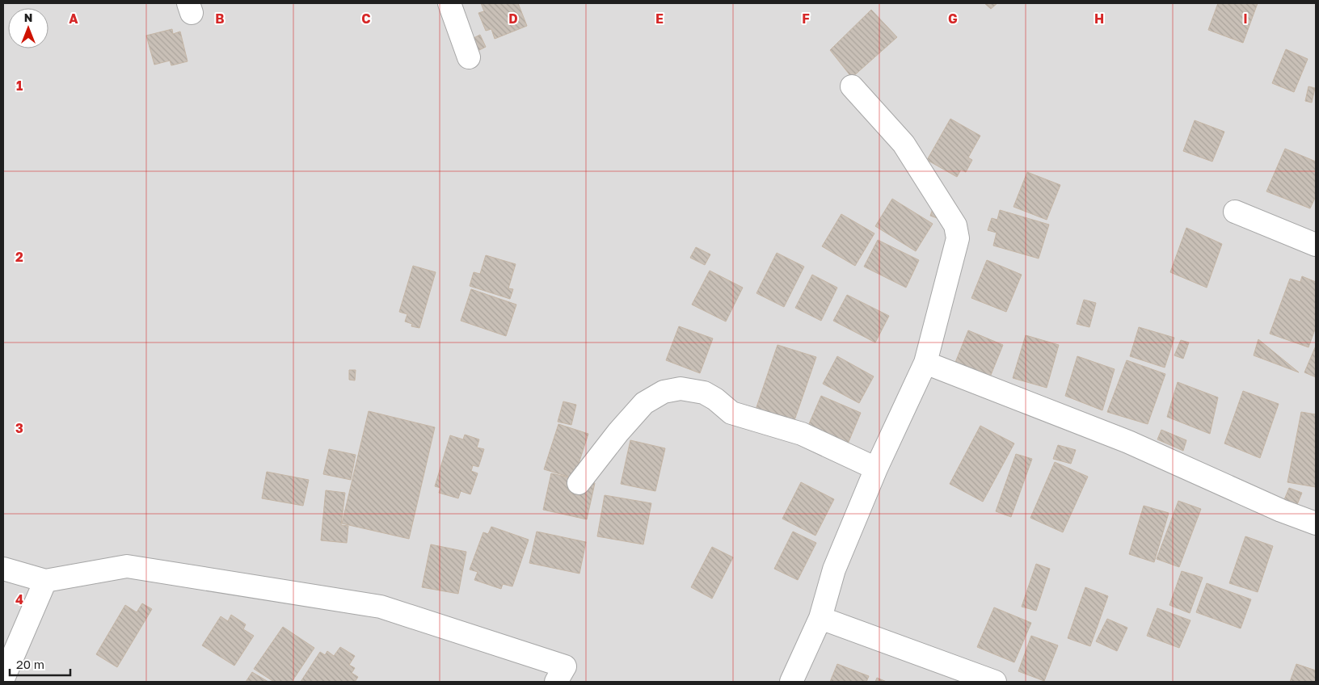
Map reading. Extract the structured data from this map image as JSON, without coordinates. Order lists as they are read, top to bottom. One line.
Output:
{"scale_bar":"20 m","north":"top","grid":{"columns":["A","B","C","D","E","F","G","H","I"],"rows":["1","2","3","4"]}}
